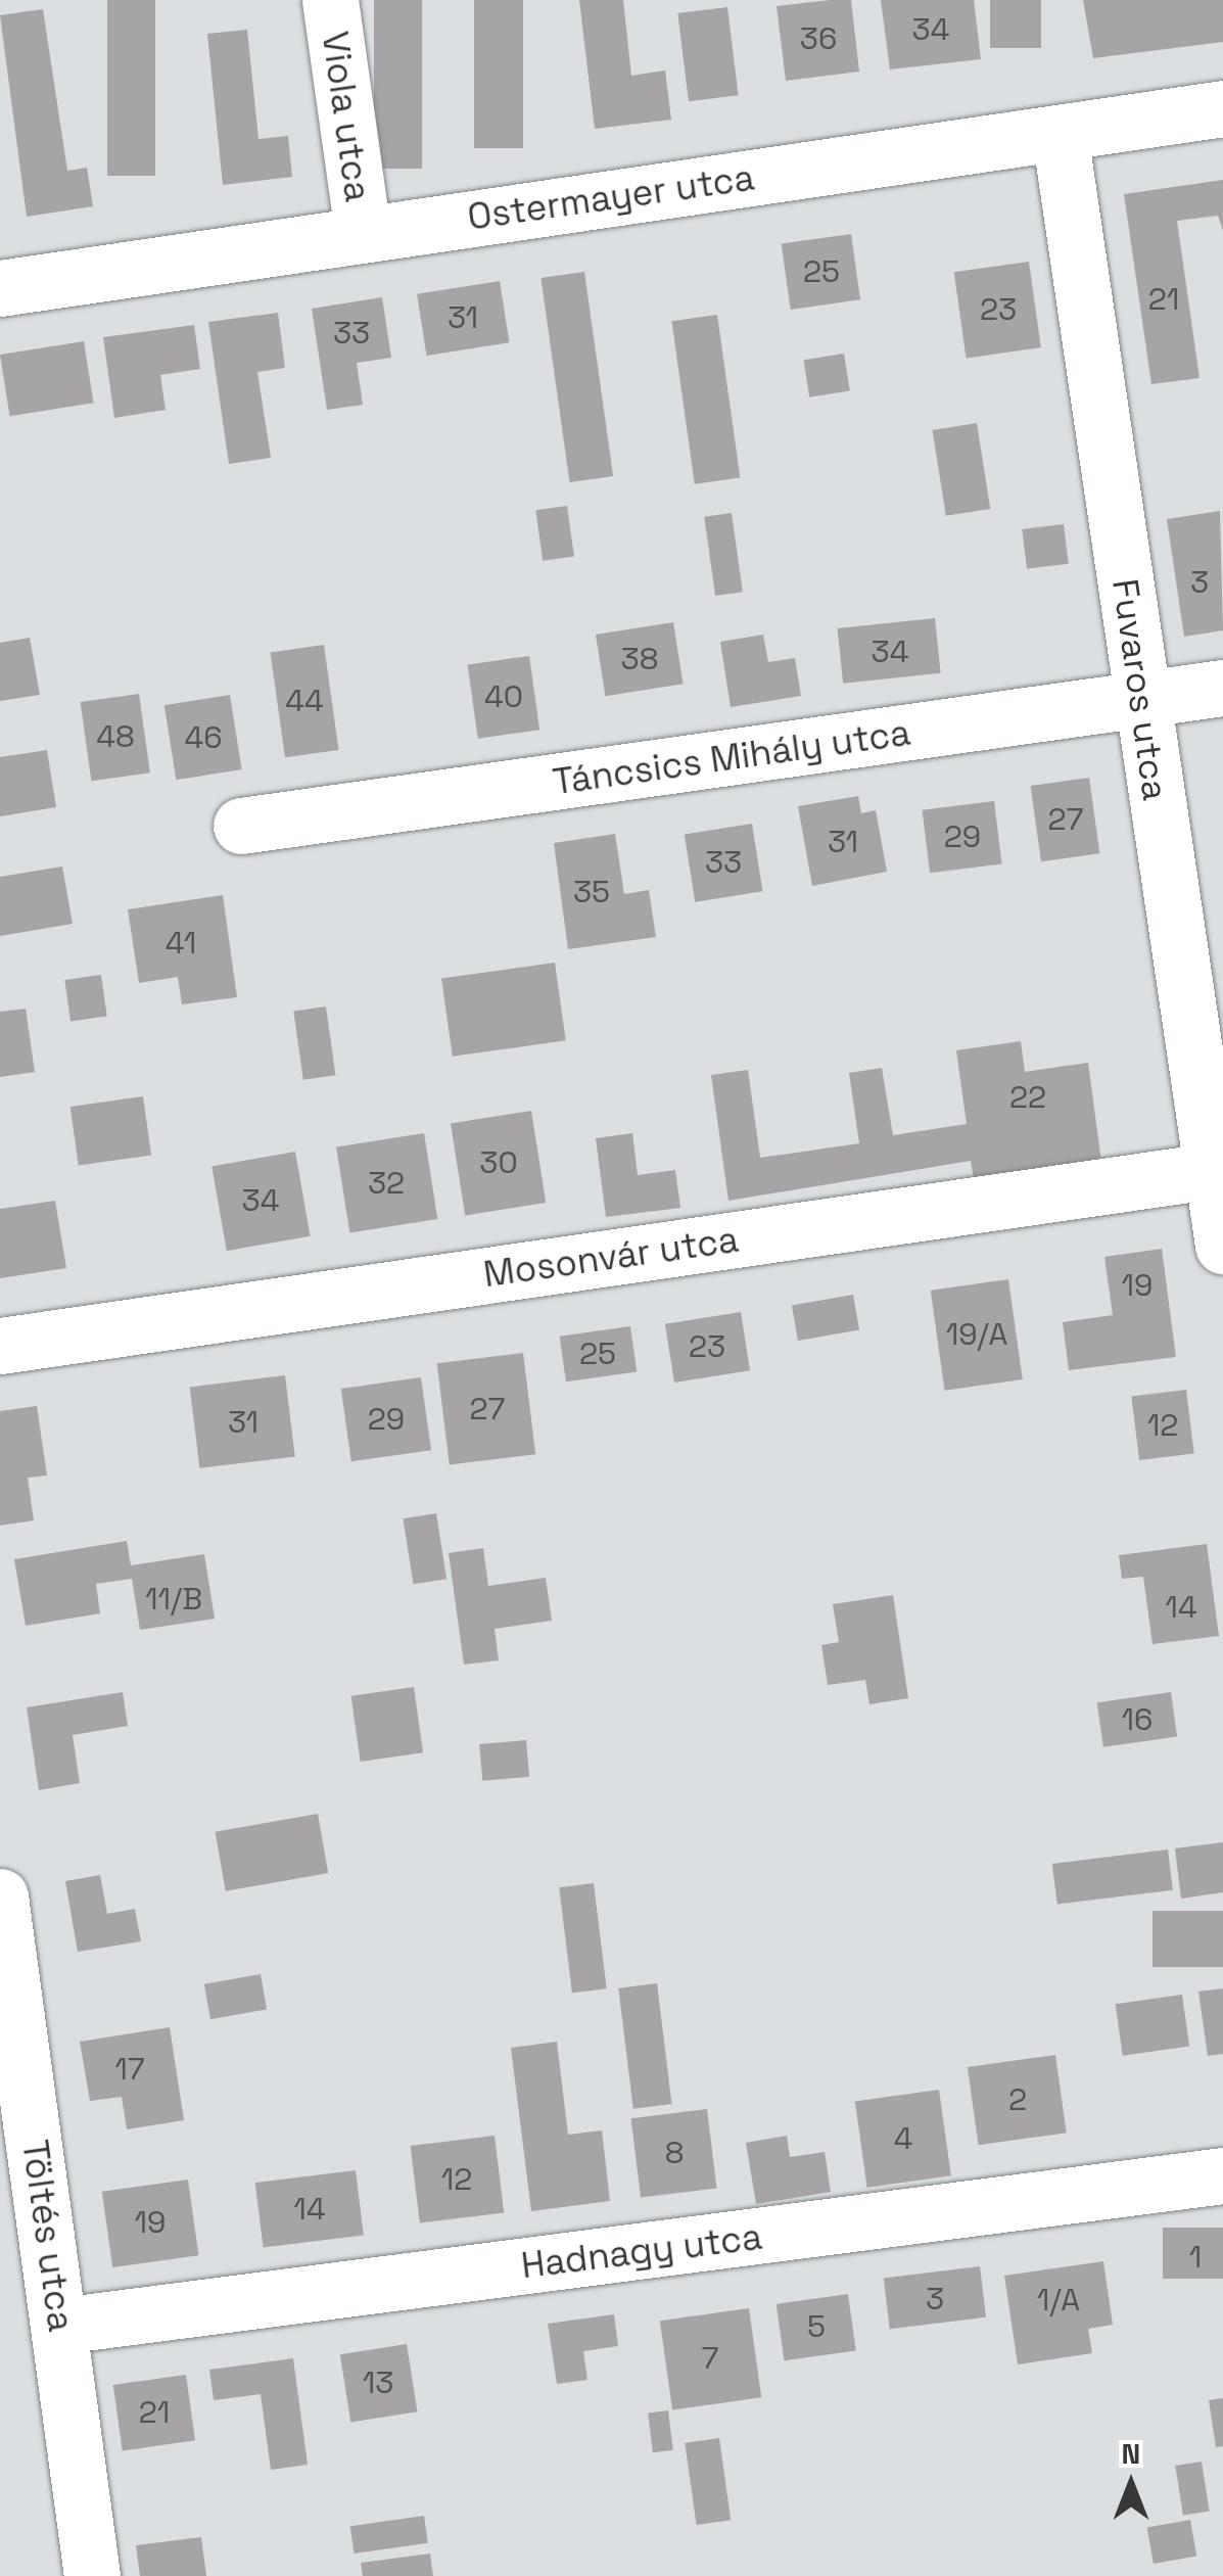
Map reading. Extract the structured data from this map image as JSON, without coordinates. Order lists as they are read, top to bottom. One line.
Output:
{"streets":{"street":["Viola utca","Ostermayer utca","Fuvaros utca","Táncsics Mihály utca","Mosonvár utca","Töltés utca","Hadnagy utca"]},"crossings":[["Viola utca","Ostermayer utca"],["Ostermayer utca","Fuvaros utca"],["Fuvaros utca","Táncsics Mihály utca"],["Fuvaros utca","Mosonvár utca"],["Töltés utca","Hadnagy utca"]],"house_numbers":["34","36","25","21","23","31","33","3","34","38","40","44","48","46","27","29","31","33","35","41","22","30","32","34","19","19/A","23","25","27","29","31","12","11/B","14","16","17","2","4","8","12","14","19","1","3","1/A","5","7","13","21"],"north":"top"}
